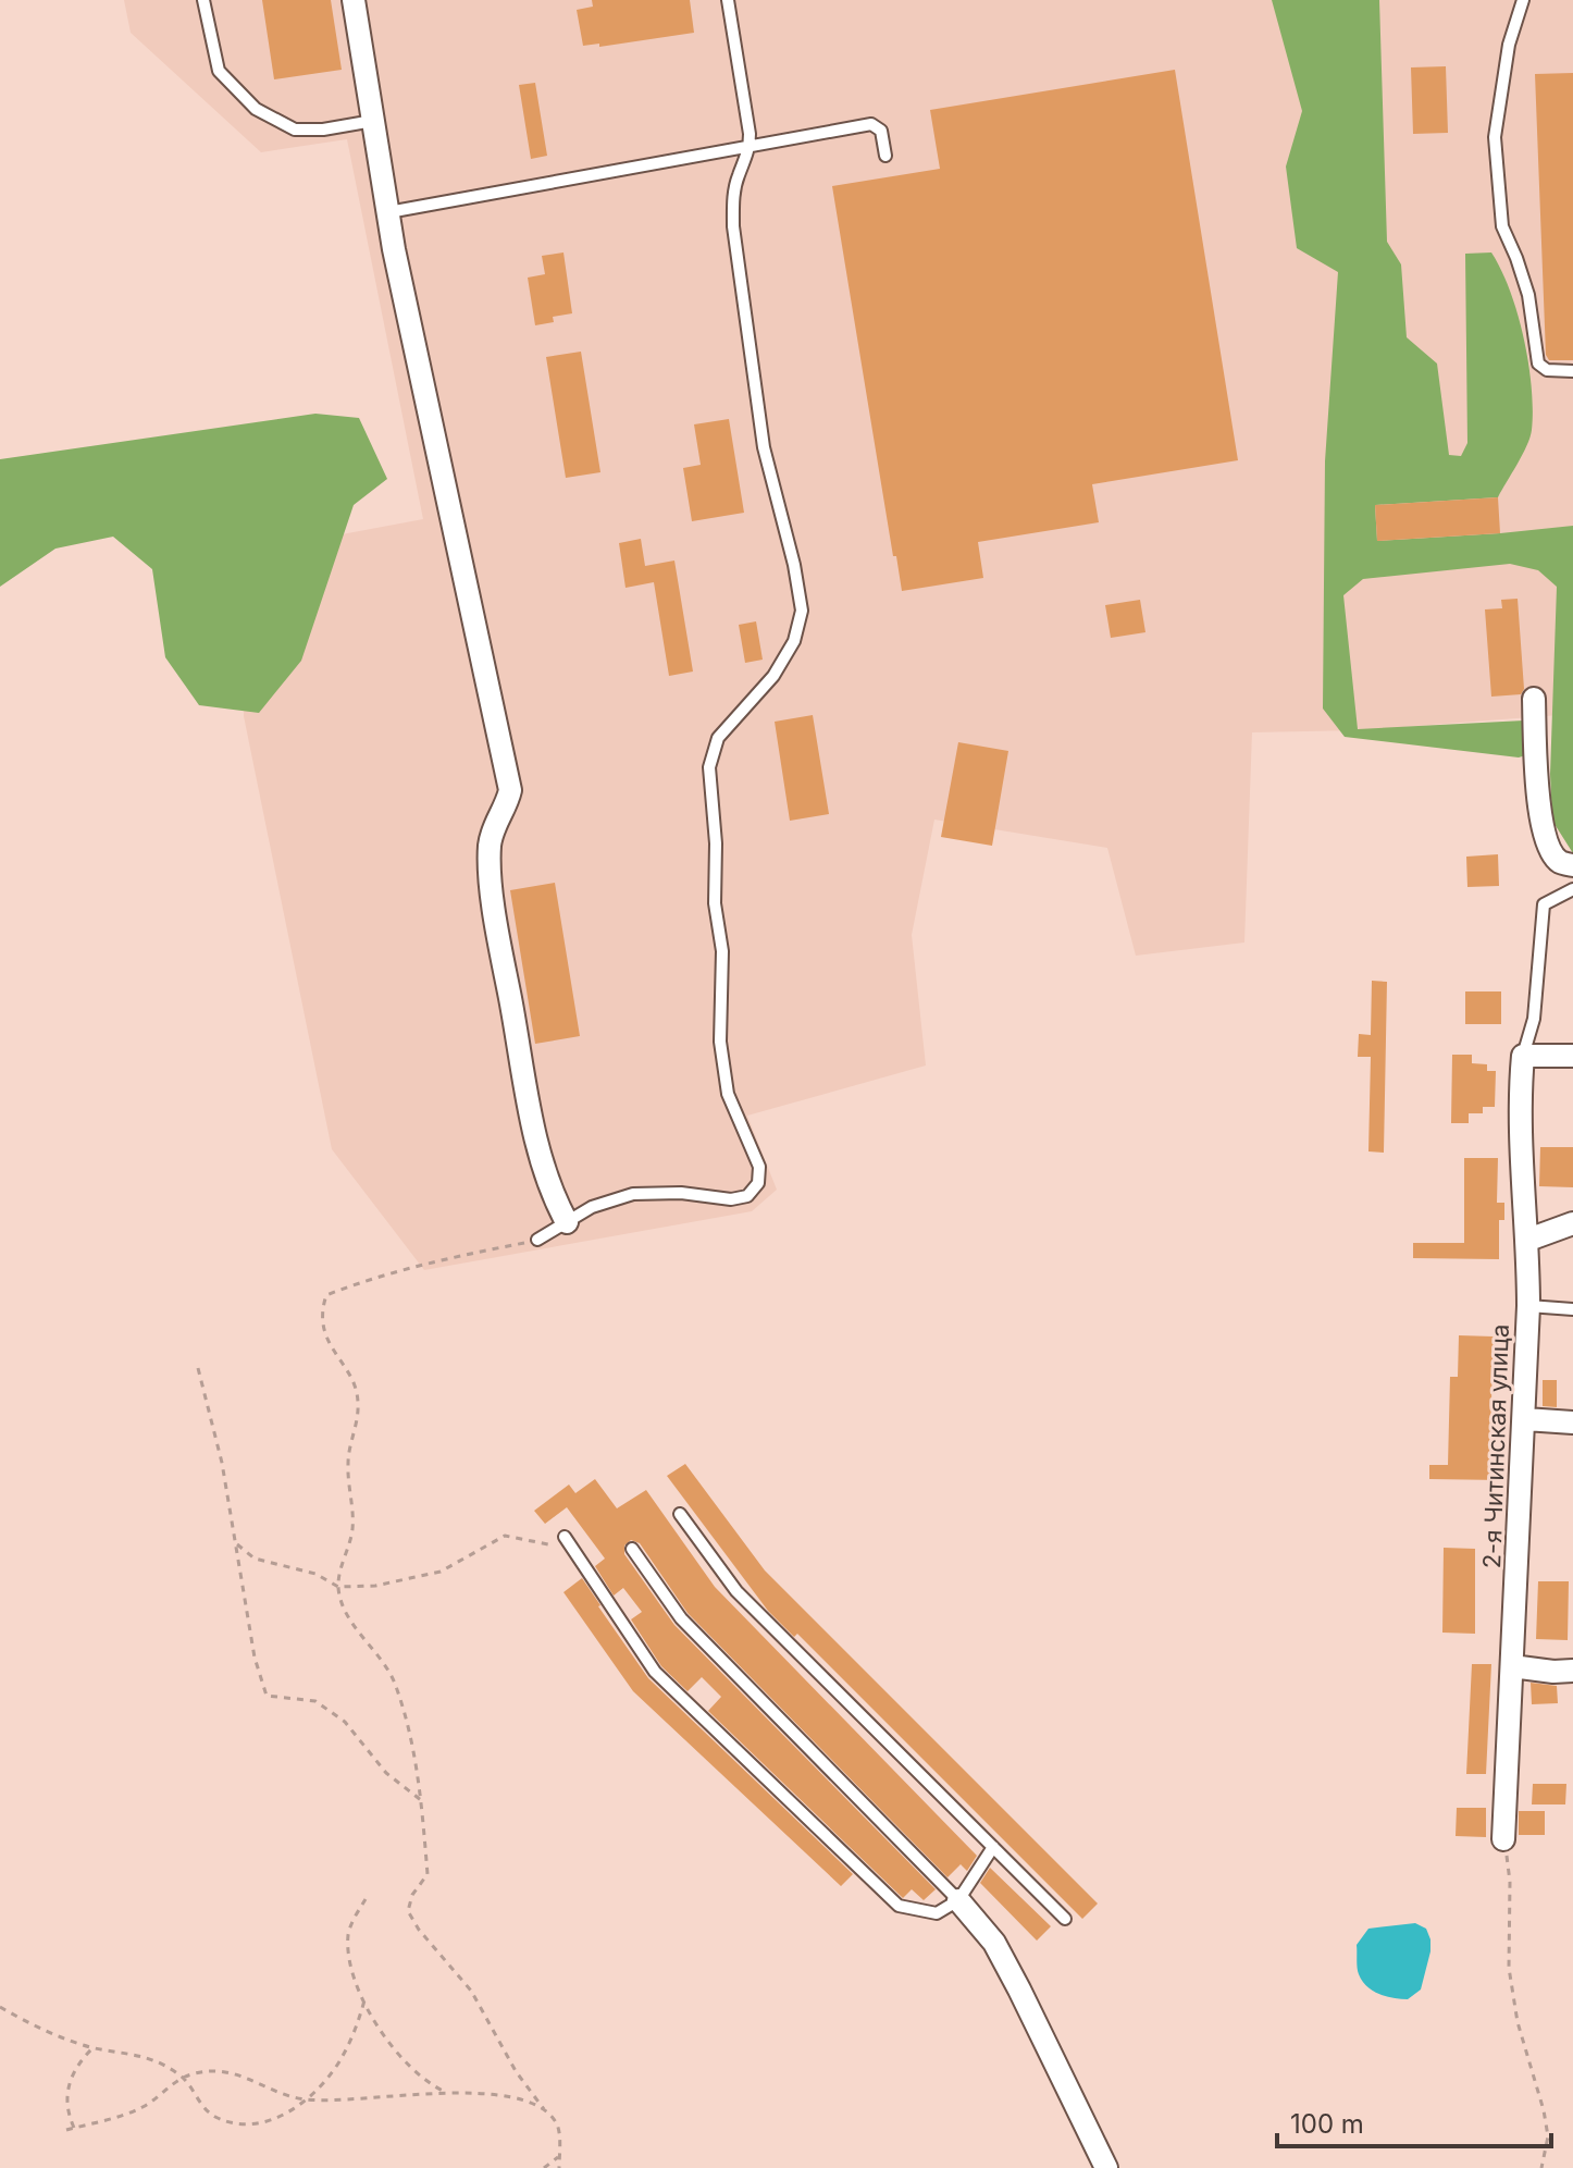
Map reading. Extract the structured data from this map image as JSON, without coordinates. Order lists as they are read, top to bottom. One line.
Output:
{"streets":{"street":["2-я Читинская улица"]},"scale_bar":"100 m"}
